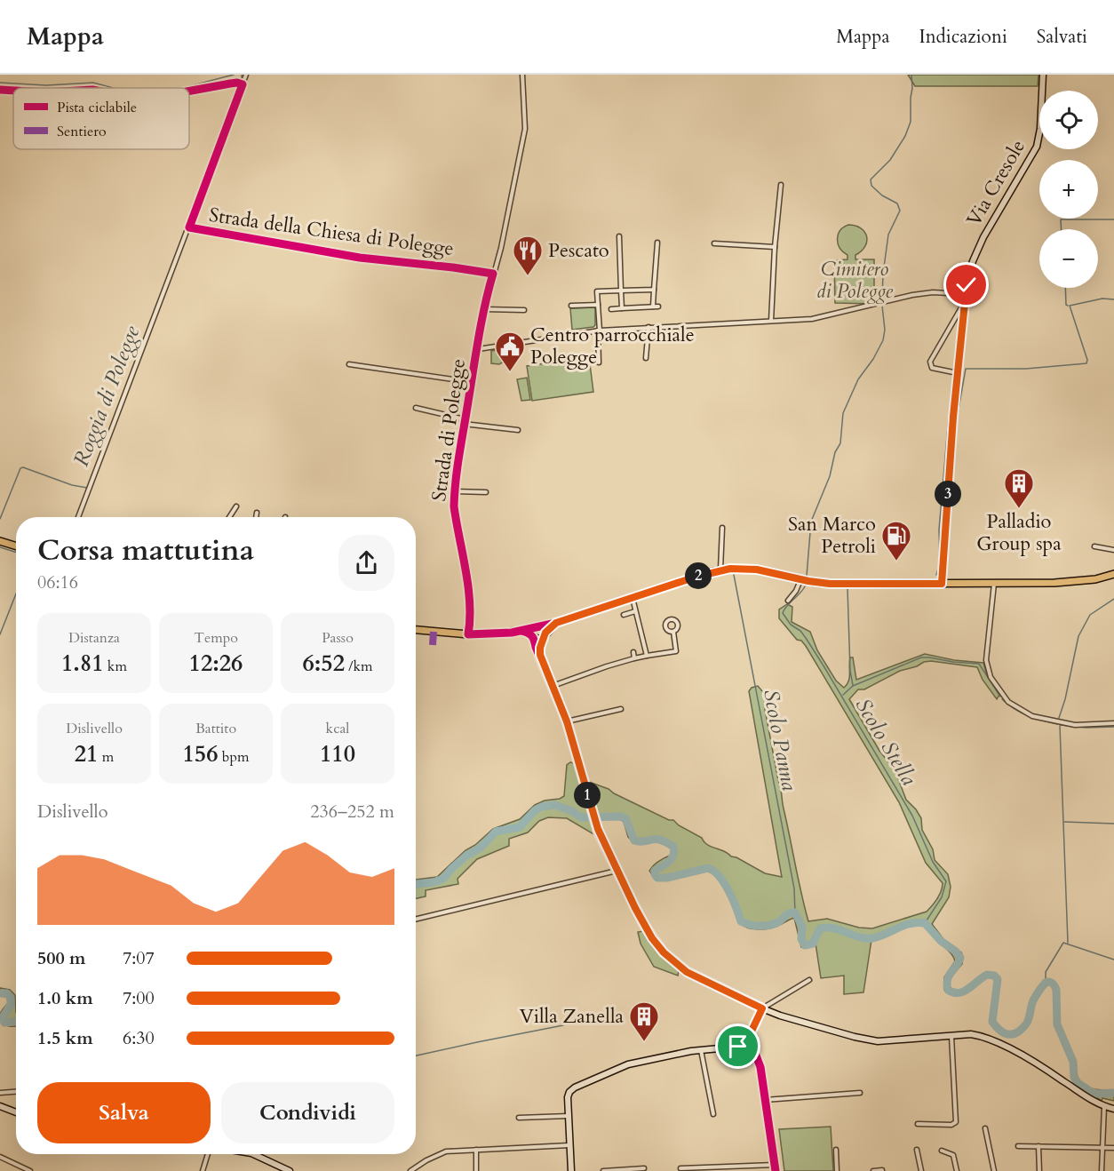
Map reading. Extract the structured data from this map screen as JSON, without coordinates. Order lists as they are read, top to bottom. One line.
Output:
{"streets":{"street":["Via Cresole","Strada della Chiesa di Polegge","Strada di Polegge"]},"crossings":[["Strada della Chiesa di Polegge","Strada di Polegge"]],"water":["Roggia di Polegge","Scolo Panna","Scolo Stella"],"parks":["Cimitero di Polegge"],"places":{"restaurant":["Pescato"],"public building":["Centro parrocchiale Polegge"],"building":["Palladio Group spa","Villa Zanella"],"fuel station":["San Marco Petroli"]},"legend":["Pista ciclabile","Sentiero"],"page":{"header":"Mappa","nav":["Mappa","Indicazioni","Salvati"],"map_buttons":["+","−"],"pins":["3","2","1"],"heading":["Corsa mattutina","06:16"],"stats":[["Distanza","1.81 km"],["Tempo","12:26"],["Passo","6:52 /km"],["Dislivello","21 m"],["Battito","156 bpm"],["kcal","110"]],"chart":["Dislivello","236–252 m"],"list":[{"name":"500 m","note":"7:07"},{"name":"1.0 km","note":"7:00"},{"name":"1.5 km","note":"6:30"}],"buttons":["Salva","Condividi"]}}
